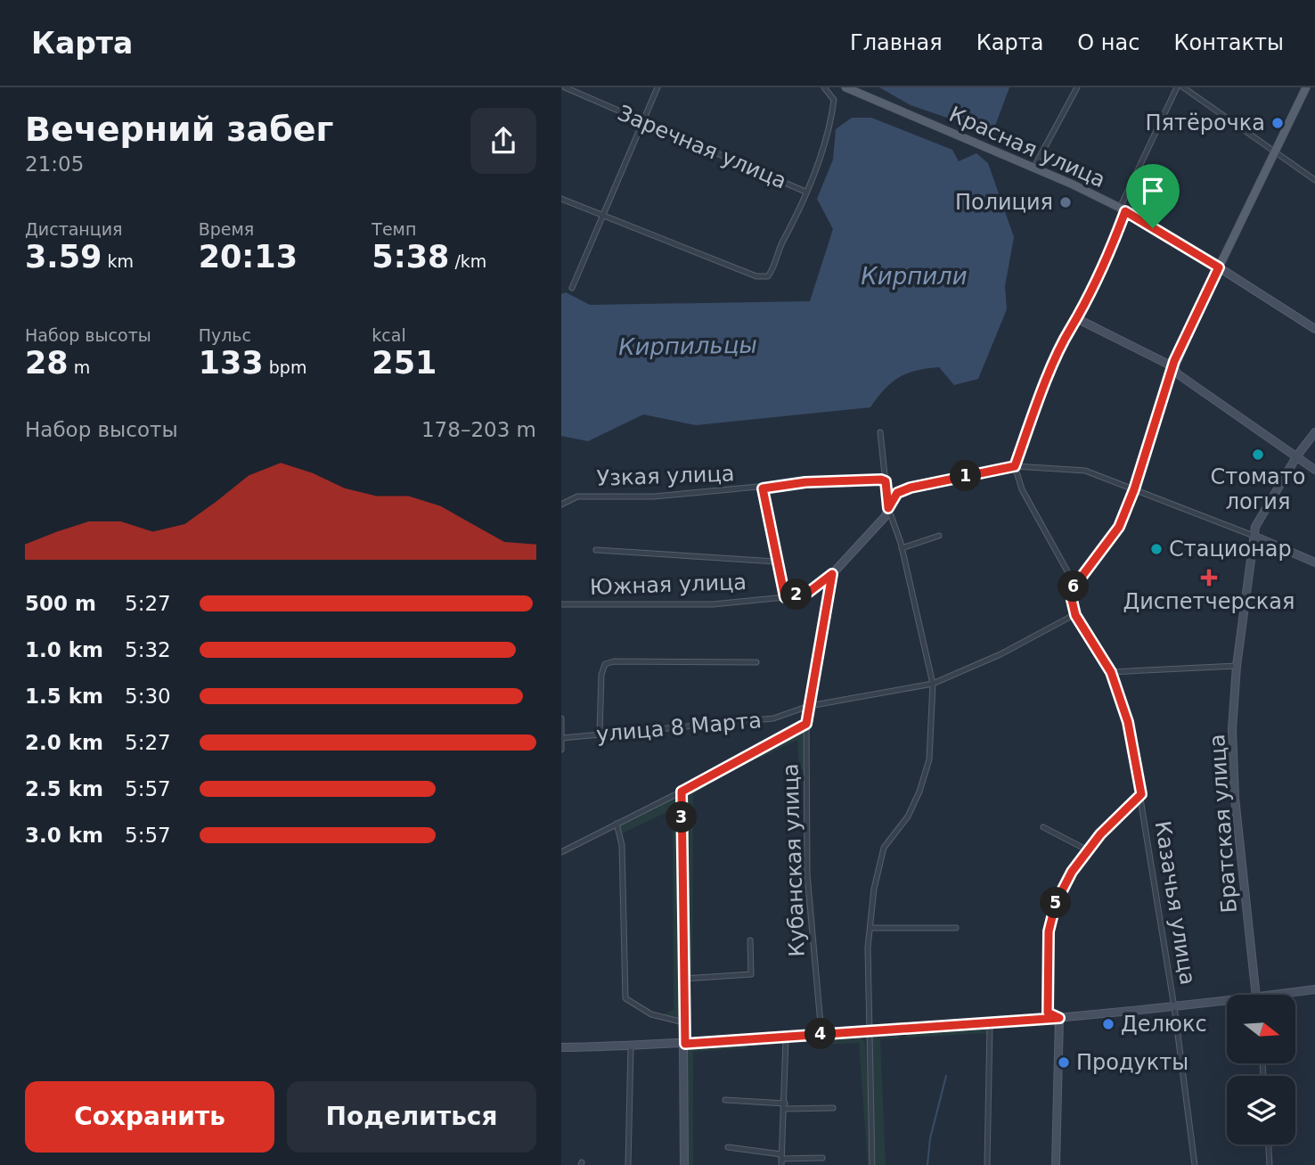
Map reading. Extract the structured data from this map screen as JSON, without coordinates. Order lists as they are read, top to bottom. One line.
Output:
{"streets":{"main road":["Красная улица","Южная улица","Братская улица","Кубанская улица"],"street":["Заречная улица","Узкая улица","улица 8 Марта","Казачья улица"]},"crossings":[["Южная улица","Кубанская улица"],["улица 8 Марта","Кубанская улица"],["улица 8 Марта","Казачья улица"]],"water":["Кирпили","Кирпильцы"],"places":{"other":["Пятёрочка","Полиция","Стомато логия","Стационар","Делюкс","Продукты"],"health":["Диспетчерская"]},"north":"right","page":{"header":"Карта","nav":["Главная","Карта","О нас","Контакты"],"heading":["Вечерний забег","21:05"],"stats":[["Дистанция","3.59 km"],["Время","20:13"],["Темп","5:38 /km"],["Набор высоты","28 m"],["Пульс","133 bpm"],["kcal","251"]],"chart":["Набор высоты","178–203 m"],"pins":["1","6","2","3","5","4"],"list":[{"name":"500 m","note":"5:27"},{"name":"1.0 km","note":"5:32"},{"name":"1.5 km","note":"5:30"},{"name":"2.0 km","note":"5:27"},{"name":"2.5 km","note":"5:57"},{"name":"3.0 km","note":"5:57"}],"buttons":["Сохранить","Поделиться"]}}
